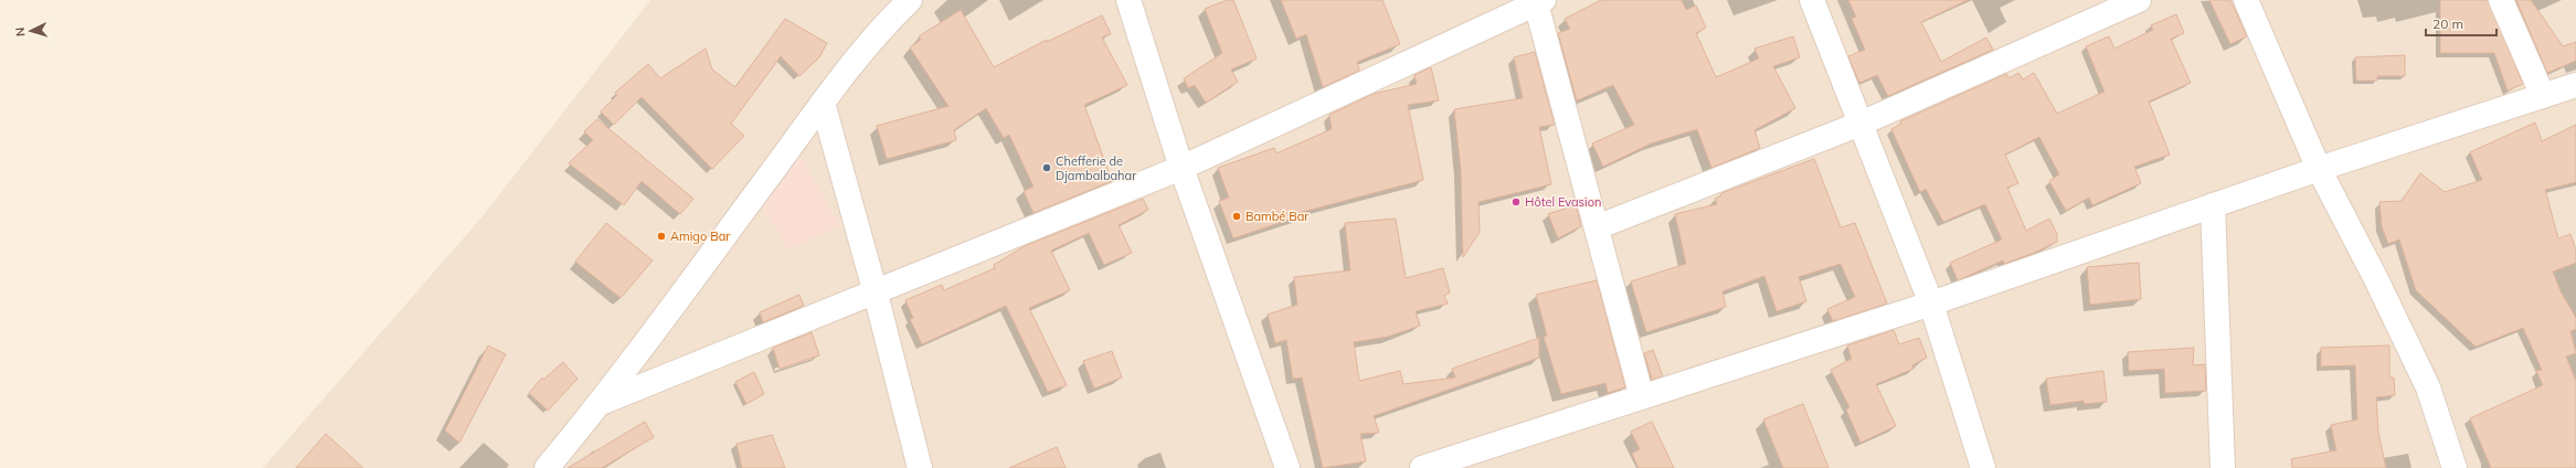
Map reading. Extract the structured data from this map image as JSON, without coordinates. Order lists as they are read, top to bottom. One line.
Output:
{"places":["Chefferie de Djambalbahar","Hôtel Evasion","Bambé Bar","Amigo Bar"],"scale_bar":"20 m","north":"left"}
